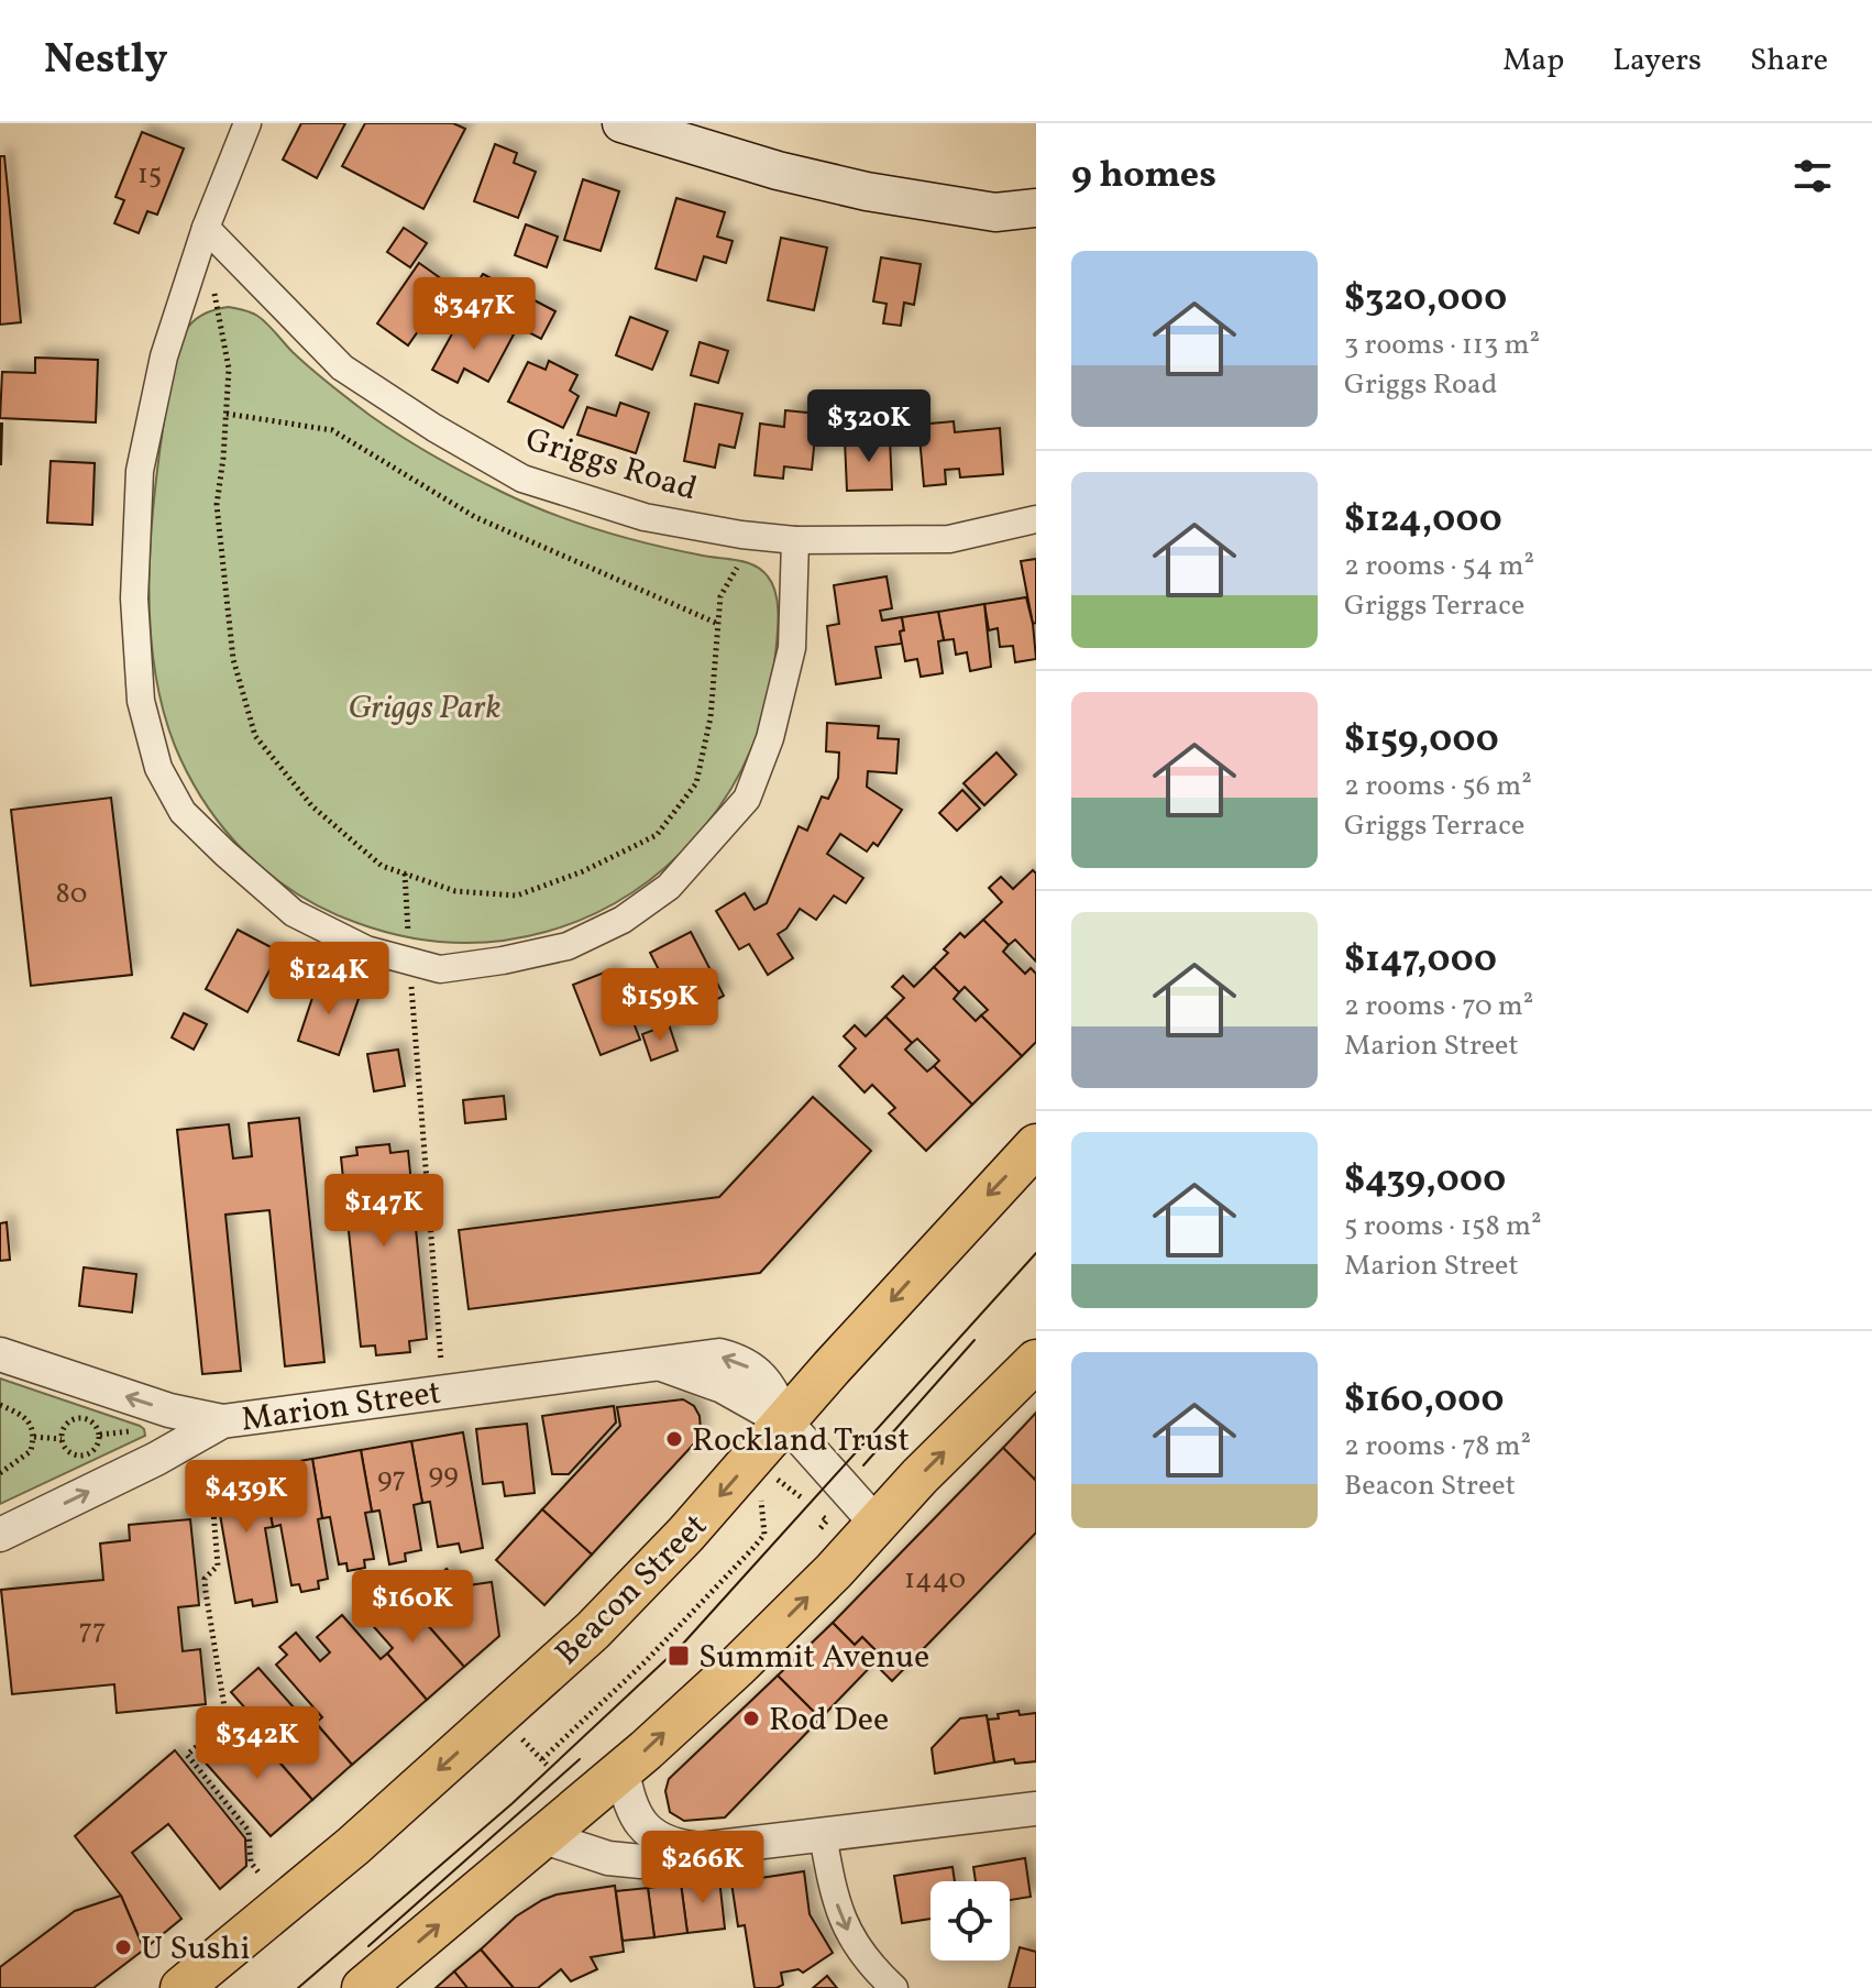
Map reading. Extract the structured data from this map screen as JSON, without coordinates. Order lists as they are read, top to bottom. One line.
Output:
{"streets":{"main road":["Beacon Street"],"street":["Griggs Road","Marion Street"]},"crossings":[["Marion Street","Beacon Street"]],"parks":["Griggs Park"],"places":{"other":["Rockland Trust","Rod Dee","U Sushi"],"transit":["Summit Avenue"]},"house_numbers":["15","80","99","97","1440","77"],"page":{"header":"Nestly","nav":["Map","Layers","Share"],"heading":"9 homes","list":[{"name":"$320,000","note":"3 rooms · 113 m² · Griggs Road"},{"name":"$124,000","note":"2 rooms · 54 m² · Griggs Terrace"},{"name":"$159,000","note":"2 rooms · 56 m² · Griggs Terrace"},{"name":"$147,000","note":"2 rooms · 70 m² · Marion Street"},{"name":"$439,000","note":"5 rooms · 158 m² · Marion Street"},{"name":"$160,000","note":"2 rooms · 78 m² · Beacon Street"}],"price":["$347K","$320K","$124K","$159K","$147K","$439K","$160K","$342K","$266K"]}}
